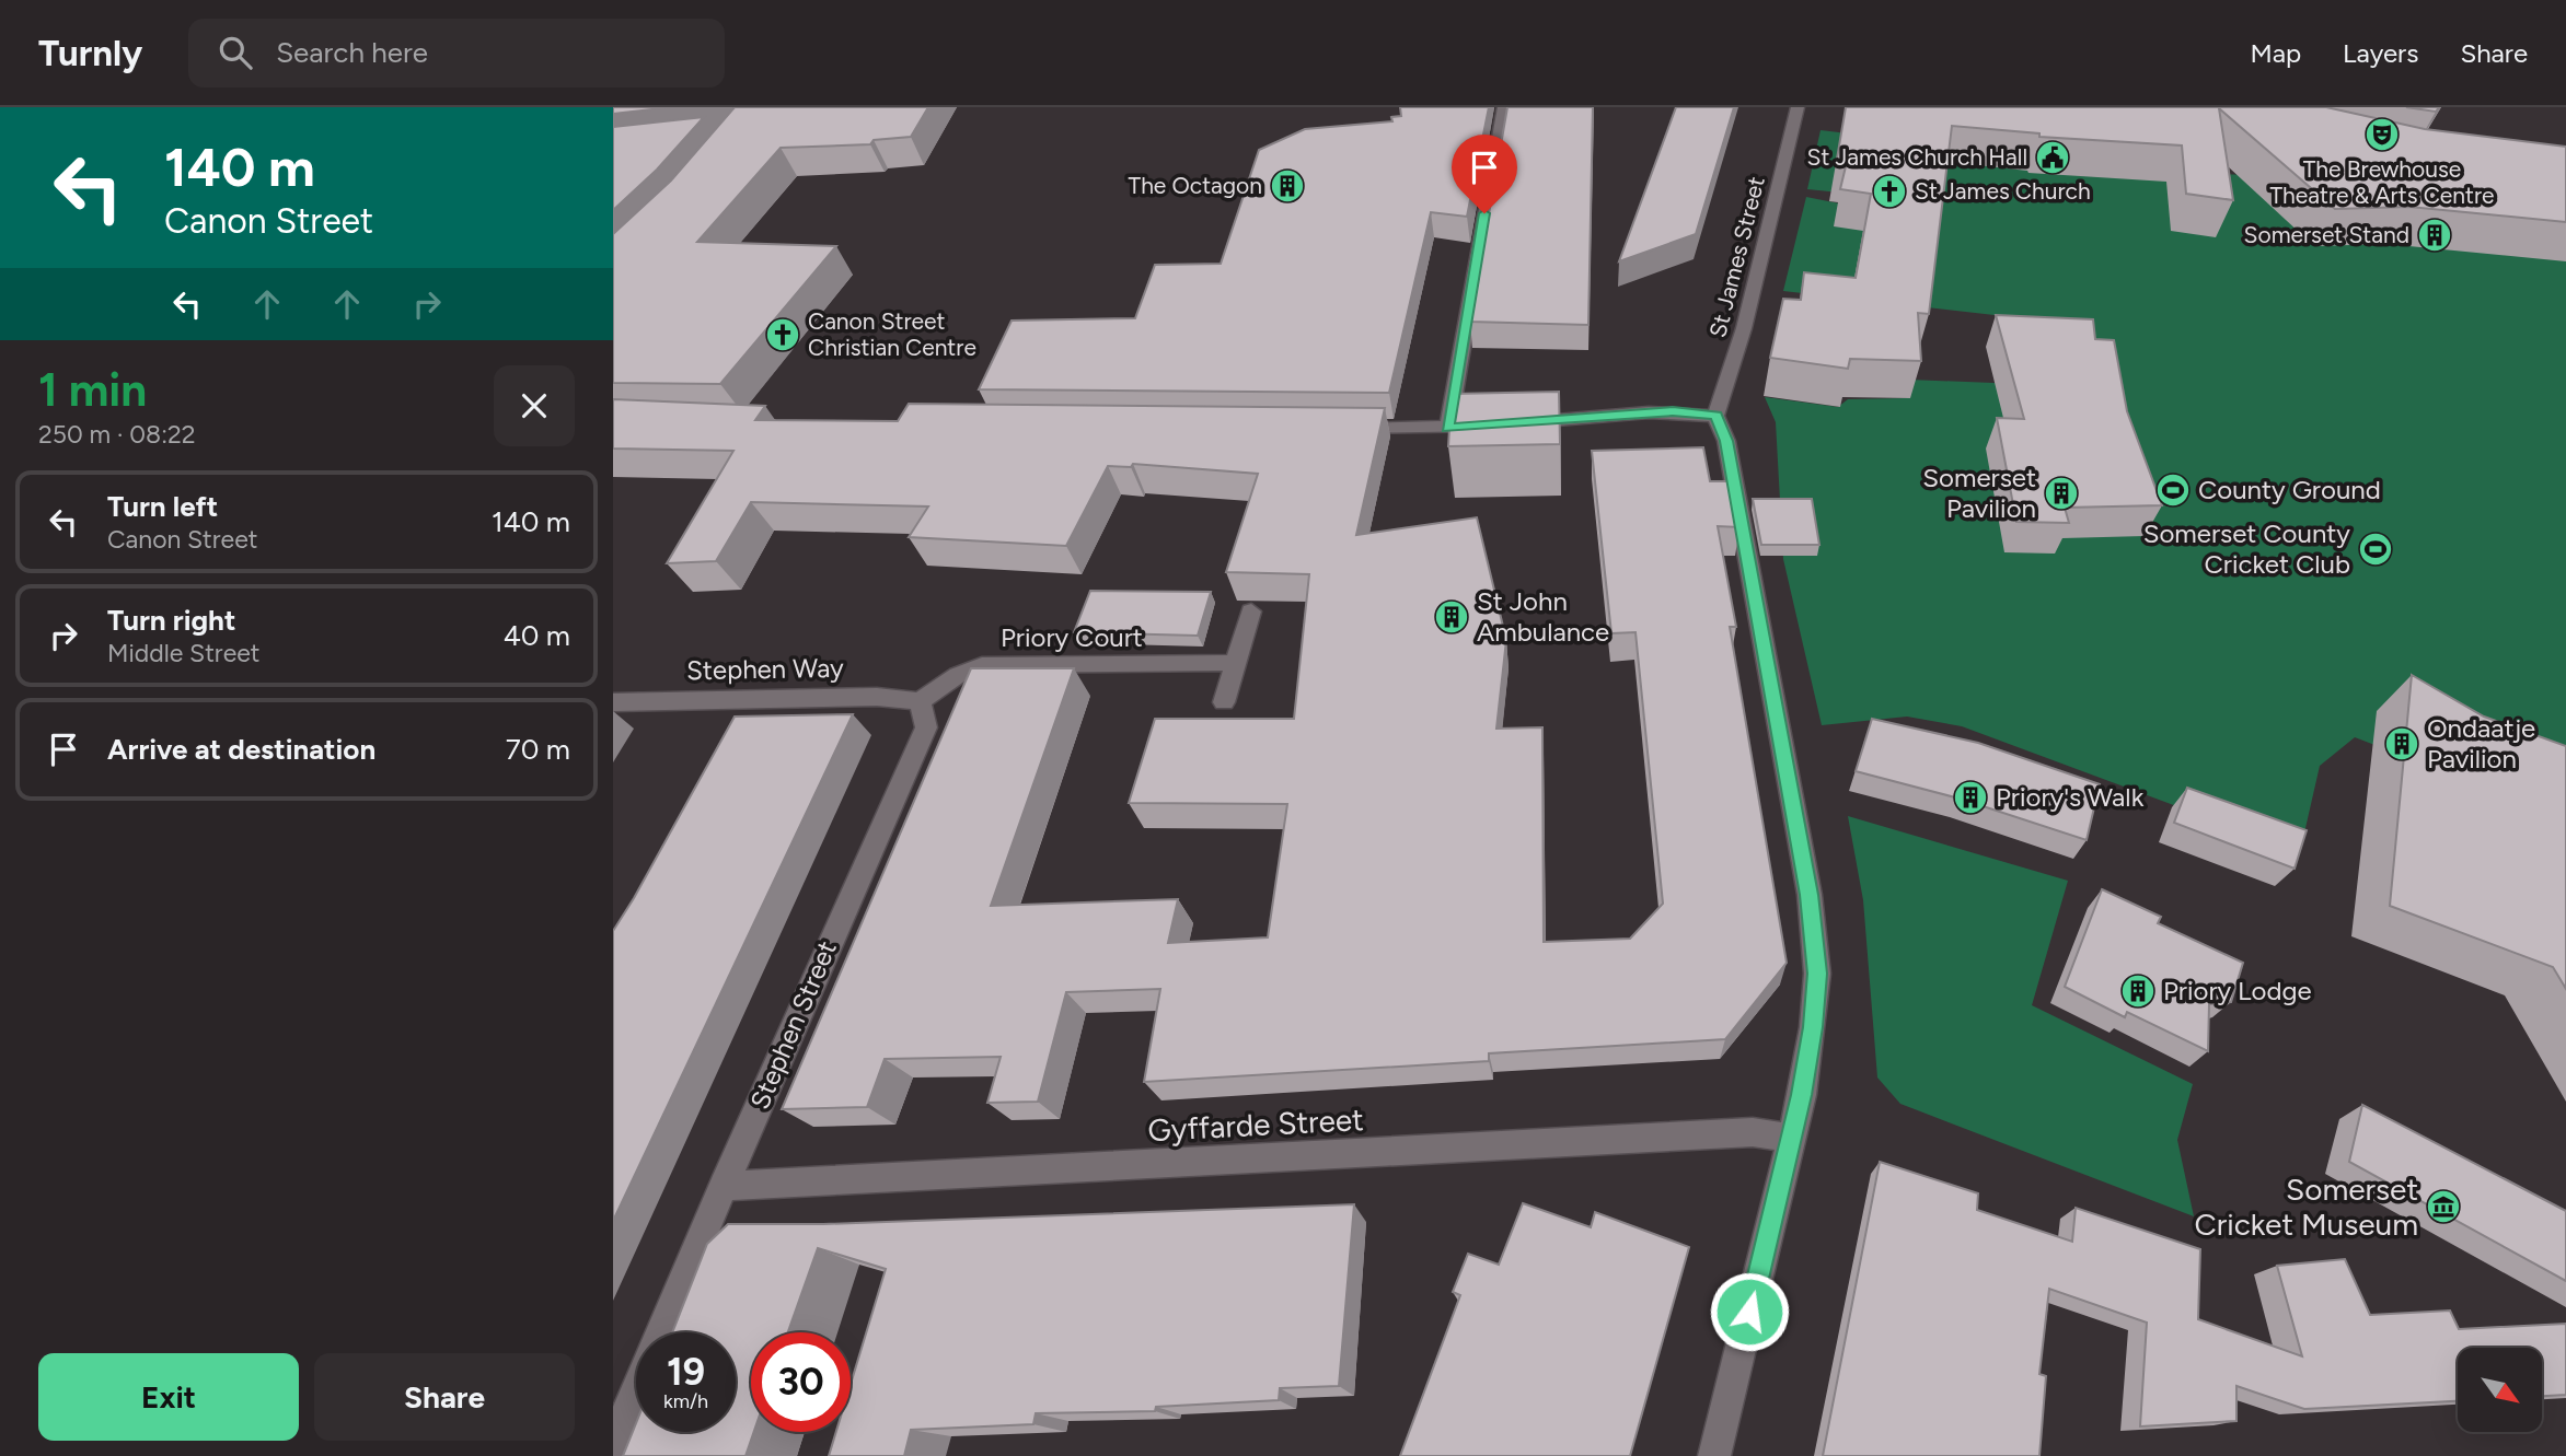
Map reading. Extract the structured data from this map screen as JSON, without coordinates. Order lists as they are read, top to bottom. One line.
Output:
{"streets":{"street":["St James Street","Priory Court","Stephen Way","Stephen Street","Gyffarde Street"]},"crossings":[["Priory Court","Stephen Way"],["Priory Court","Stephen Street"],["Stephen Way","Stephen Street"],["Stephen Street","Gyffarde Street"]],"places":{"theatre":["The Brewhouse Theatre & Arts Centre"],"public building":["St James Church Hall"],"building":["The Octagon","Somerset Stand","Somerset Pavilion","St John Ambulance","Ondaatje Pavilion","Priory's Walk","Priory Lodge"],"church":["St James Church","Canon Street Christian Centre"],"sports":["County Ground","Somerset County Cricket Club"],"museum":["Somerset Cricket Museum"]},"north":"bottom right","page":{"header":"Turnly","search":"Search here","nav":["Map","Layers","Share"],"turn":["140 m","Canon Street"],"heading":["1 min","250 m · 08:22"],"list":[{"name":"Turn left","note":"Canon Street","value":"140 m"},{"name":"Turn right","note":"Middle Street","value":"40 m"},{"name":"Arrive at destination","value":"70 m"}],"speed":"19 km/h","limit":"30","buttons":["Exit","Share"]}}
